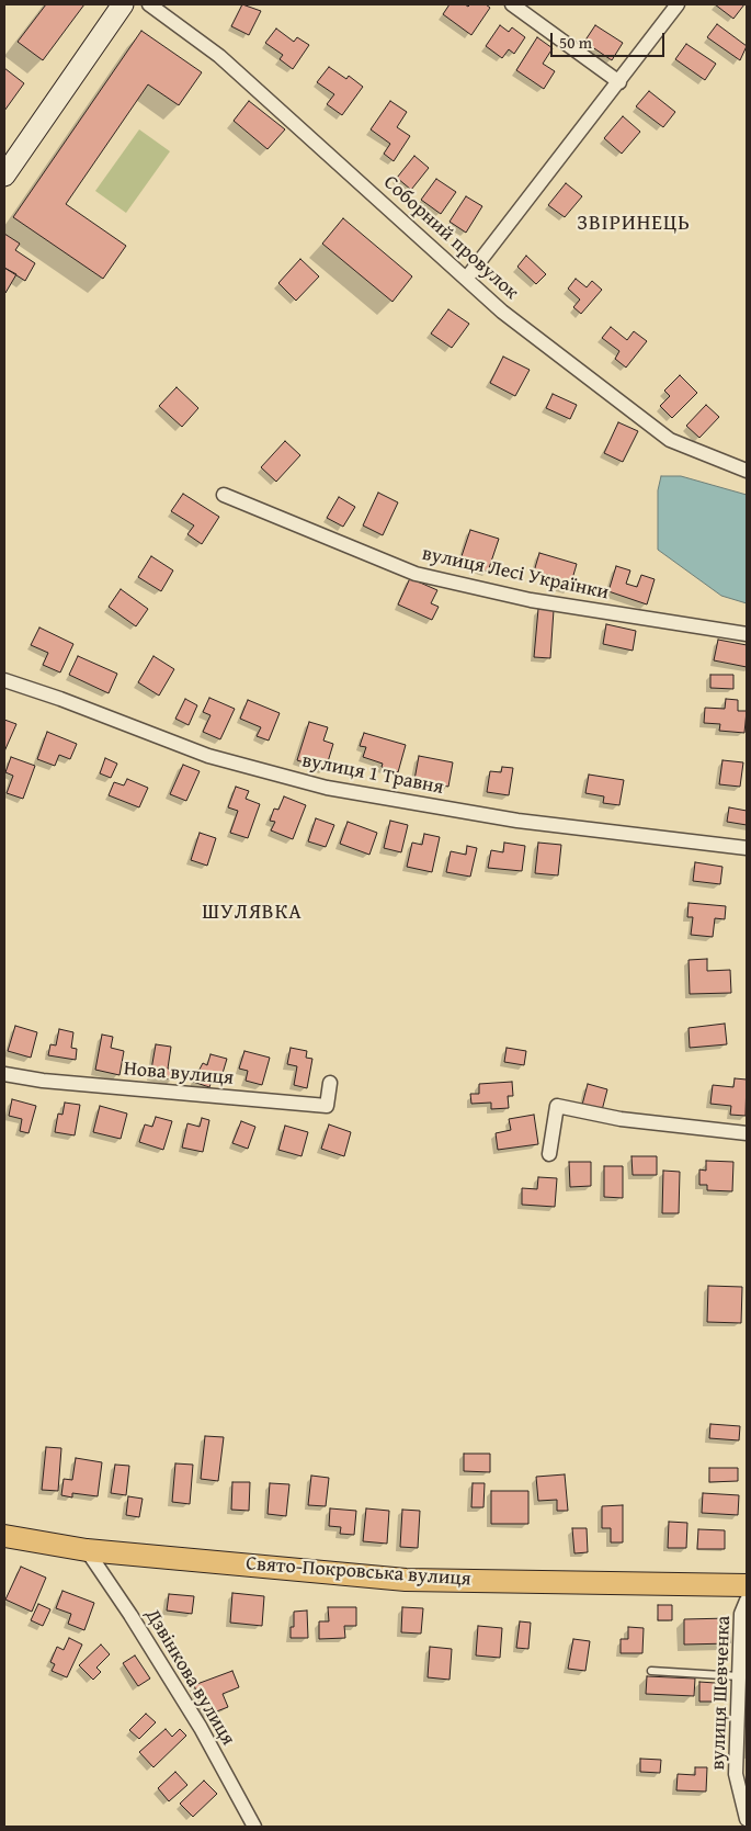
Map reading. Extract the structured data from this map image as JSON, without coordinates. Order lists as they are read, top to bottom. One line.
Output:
{"streets":{"main road":["Свято-Покровська вулиця"],"street":["Соборний провулок","вулиця Лесі Українки","вулиця 1 Травня","Нова вулиця","Дзвінкова вулиця","вулиця Шевченка"]},"crossings":[["Свято-Покровська вулиця","Дзвінкова вулиця"]],"districts":["ЗВІРИНЕЦЬ","ШУЛЯВКА"],"scale_bar":"50 m"}
